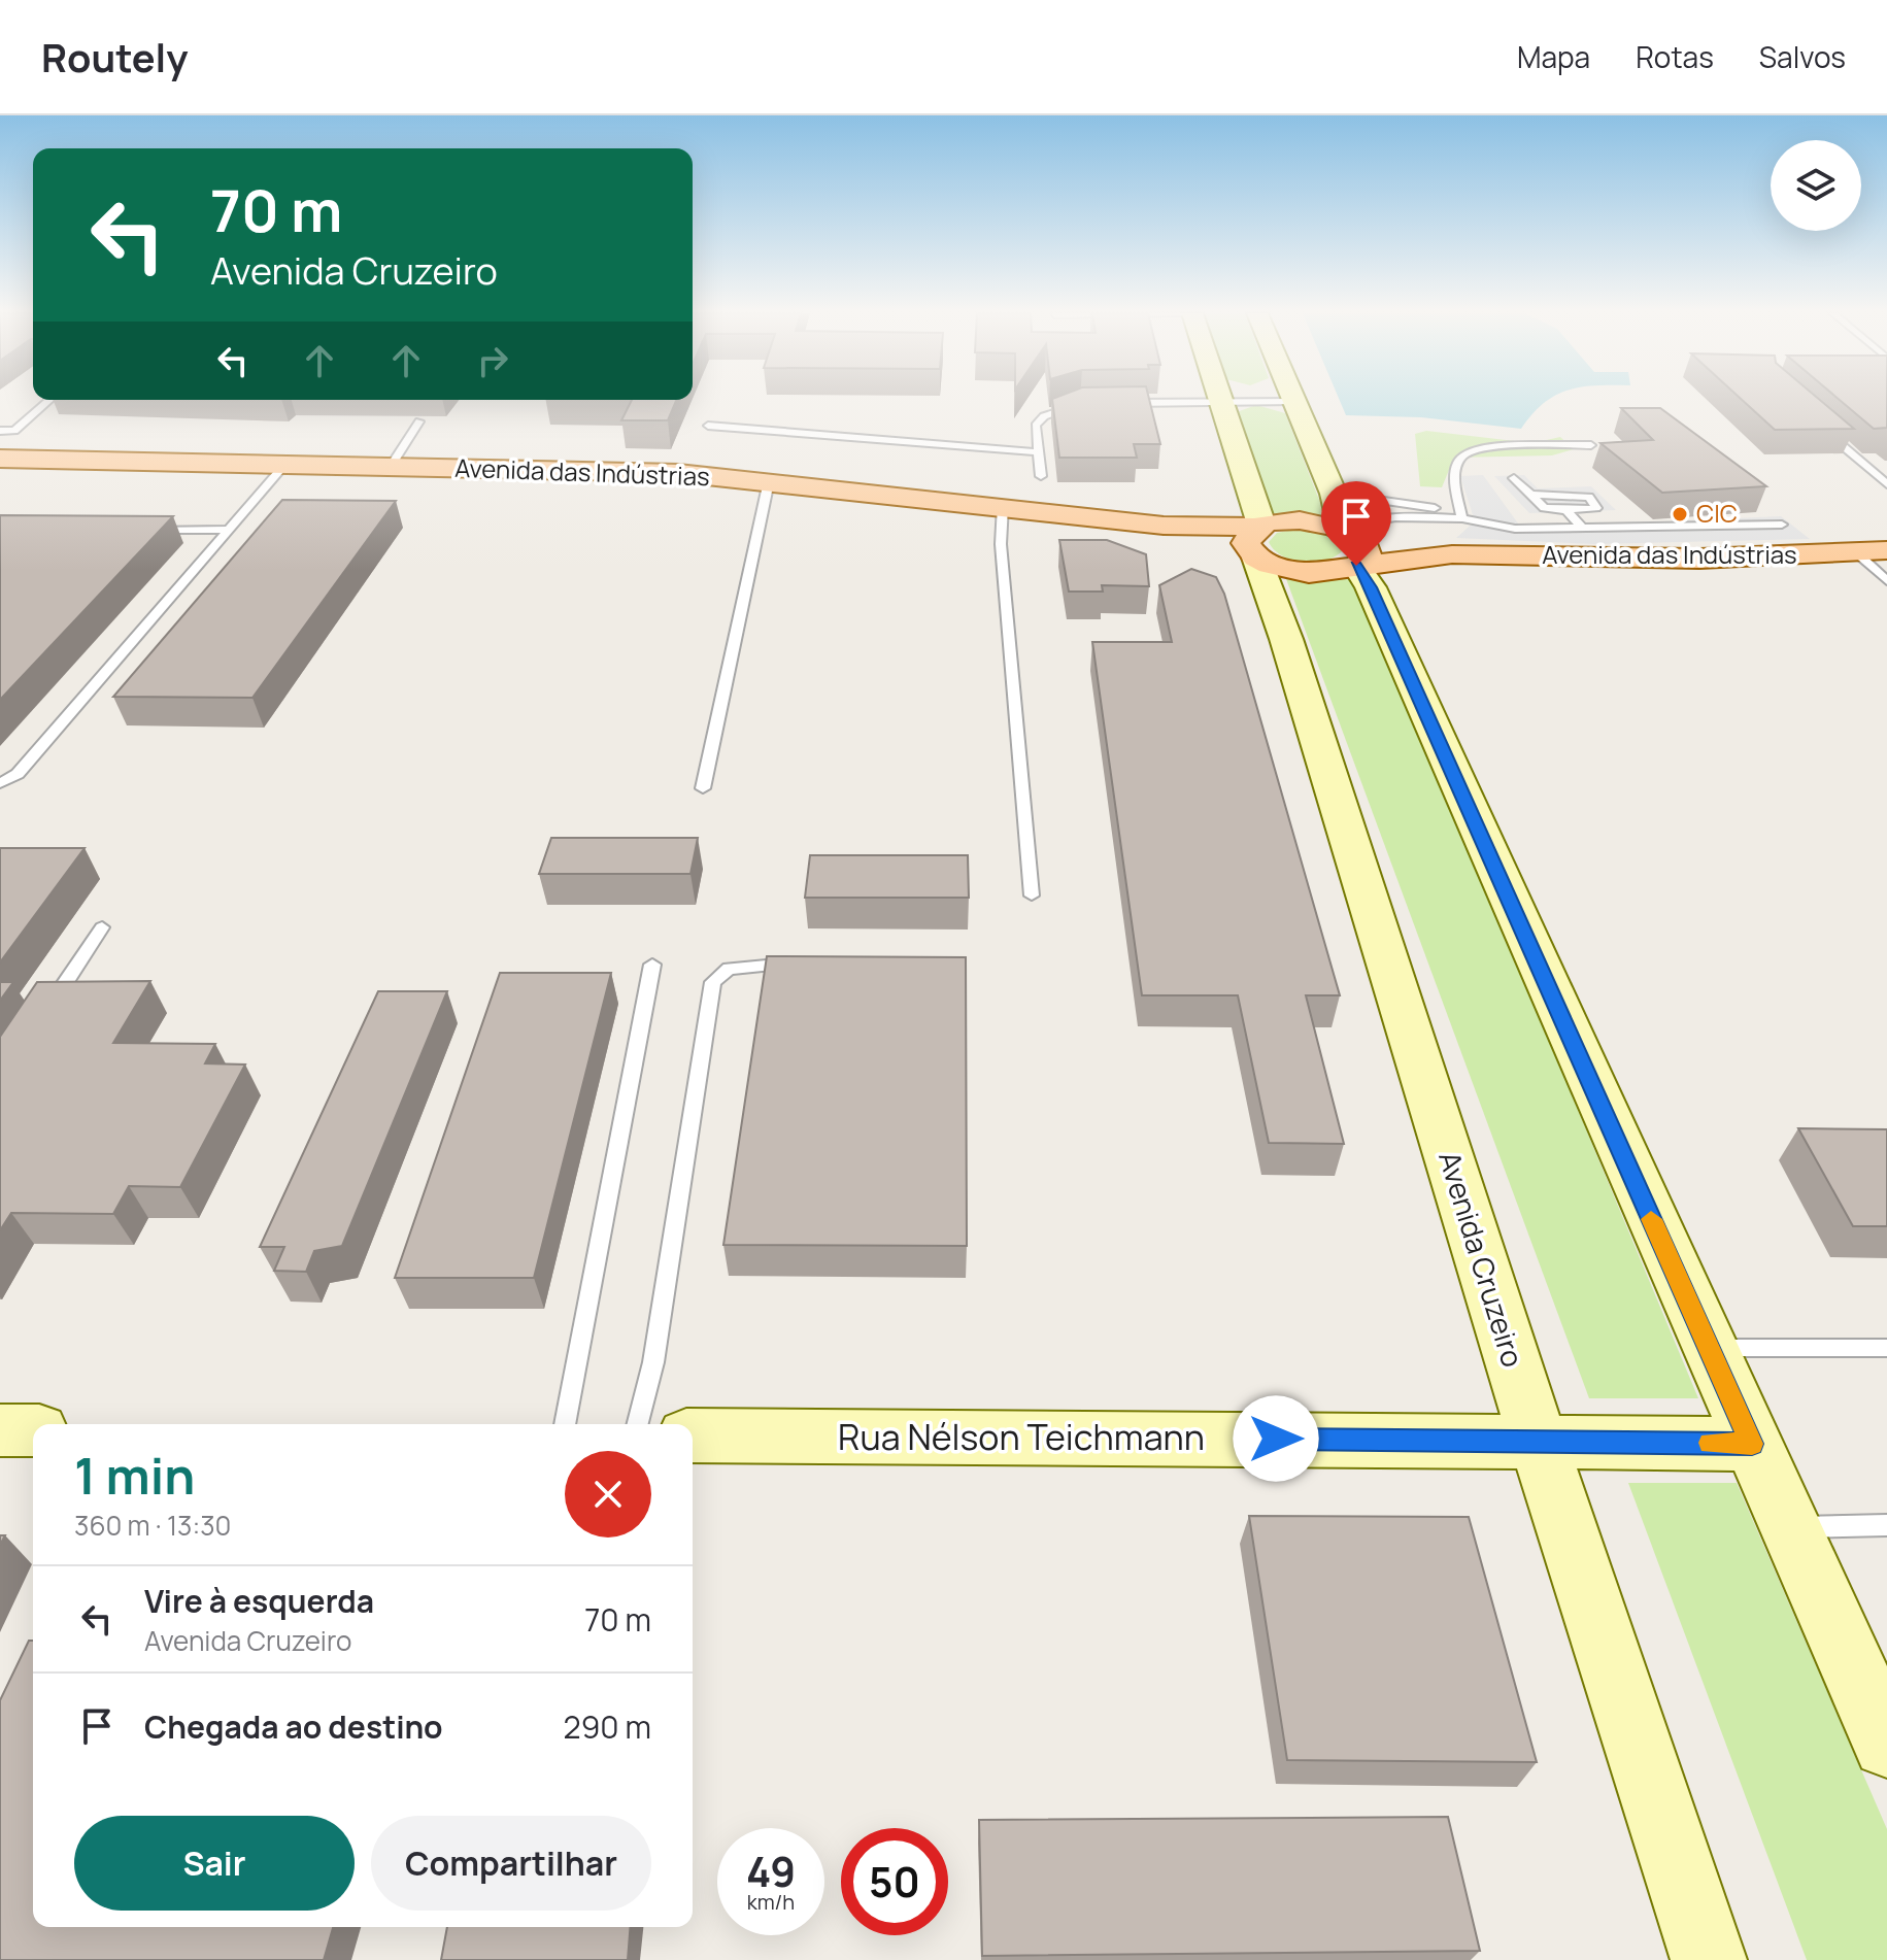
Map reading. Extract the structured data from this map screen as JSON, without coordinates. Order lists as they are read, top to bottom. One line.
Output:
{"streets":{"main road":["Avenida das Indústrias","Avenida Cruzeiro","Rua Nélson Teichmann"]},"crossings":[["Avenida das Indústrias","Avenida Cruzeiro"],["Avenida Cruzeiro","Rua Nélson Teichmann"]],"places":["CIC"],"page":{"header":"Routely","nav":["Mapa","Rotas","Salvos"],"turn":["70 m","Avenida Cruzeiro"],"heading":["1 min","360 m · 13:30"],"list":[{"name":"Vire à esquerda","note":"Avenida Cruzeiro","value":"70 m"},{"name":"Chegada ao destino","value":"290 m"}],"buttons":["Sair","Compartilhar"],"speed":"49 km/h","limit":"50"}}
